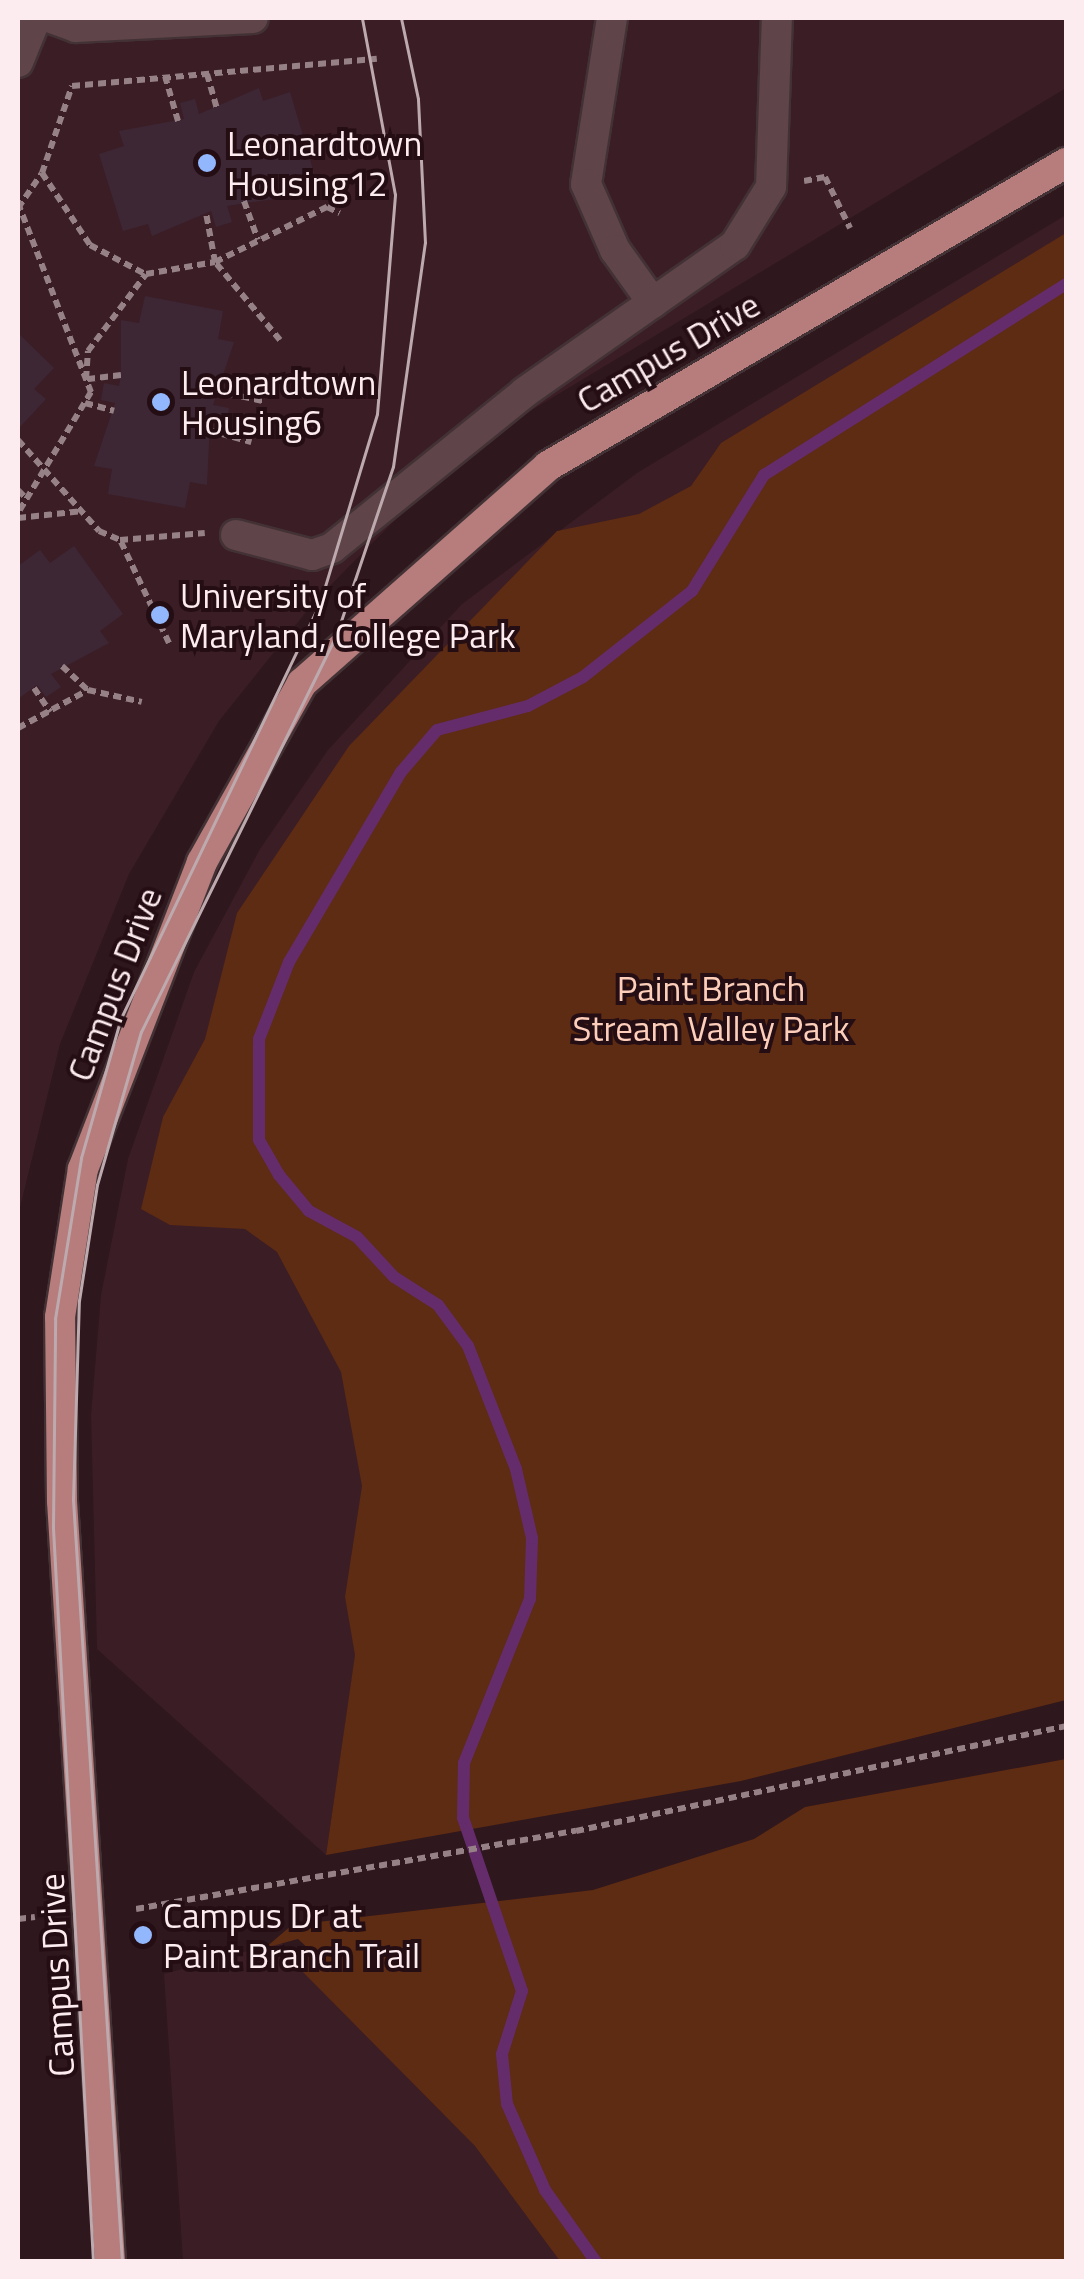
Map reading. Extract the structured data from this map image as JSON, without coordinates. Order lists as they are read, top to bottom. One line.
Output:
{"streets":{"main road":["Campus Drive"]},"parks":["Paint Branch Stream Valley Park"],"places":["Leonardtown Housing12","Leonardtown Housing6","University of Maryland, College Park","Campus Dr at Paint Branch Trail"]}
